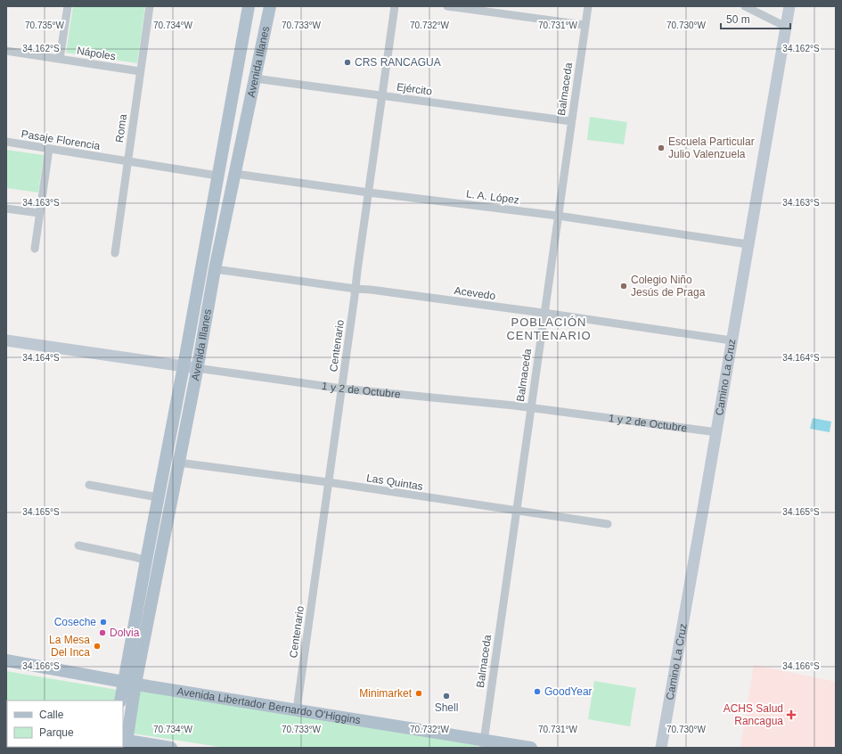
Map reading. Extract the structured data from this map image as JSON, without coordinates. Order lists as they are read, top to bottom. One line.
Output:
{"streets":{"main road":["Avenida Illanes","Avenida Libertador Bernardo O'Higgins"],"street":["Nápoles","Ejército","Balmaceda","Roma","Pasaje Florencia","L. A. López","Acevedo","Centenario","Camino La Cruz","1 y 2 de Octubre","Las Quintas"]},"crossings":[["Nápoles","Roma"],["Avenida Illanes","Ejército"],["Avenida Illanes","Pasaje Florencia"],["Avenida Illanes","L. A. López"],["Avenida Illanes","Acevedo"],["Avenida Illanes","1 y 2 de Octubre"],["Avenida Illanes","Las Quintas"],["Avenida Illanes","Avenida Libertador Bernardo O'Higgins"],["Ejército","Balmaceda"],["Ejército","Centenario"],["Balmaceda","L. A. López"],["Balmaceda","Acevedo"],["Balmaceda","1 y 2 de Octubre"],["Balmaceda","Las Quintas"],["Balmaceda","Avenida Libertador Bernardo O'Higgins"],["Roma","Pasaje Florencia"],["L. A. López","Centenario"],["L. A. López","Camino La Cruz"],["Acevedo","Centenario"],["Acevedo","Camino La Cruz"],["Centenario","1 y 2 de Octubre"],["Centenario","Las Quintas"],["Centenario","Avenida Libertador Bernardo O'Higgins"],["Camino La Cruz","1 y 2 de Octubre"]],"districts":["POBLACIÓN CENTENARIO"],"places":{"other":["CRS RANCAGUA","Escuela Particular Julio Valenzuela","Colegio Niño Jesús de Praga","Coseche","Dolvia","La Mesa Del Inca","GoodYear","Minimarket","Shell"],"health":["ACHS Salud Rancagua"]},"legend":["Calle","Parque"],"scale_bar":"50 m","coordinates":["70.735°W","70.734°W","70.733°W","70.732°W","70.731°W","70.730°W","34.162°S","34.163°S","34.164°S","34.165°S","34.166°S"]}
